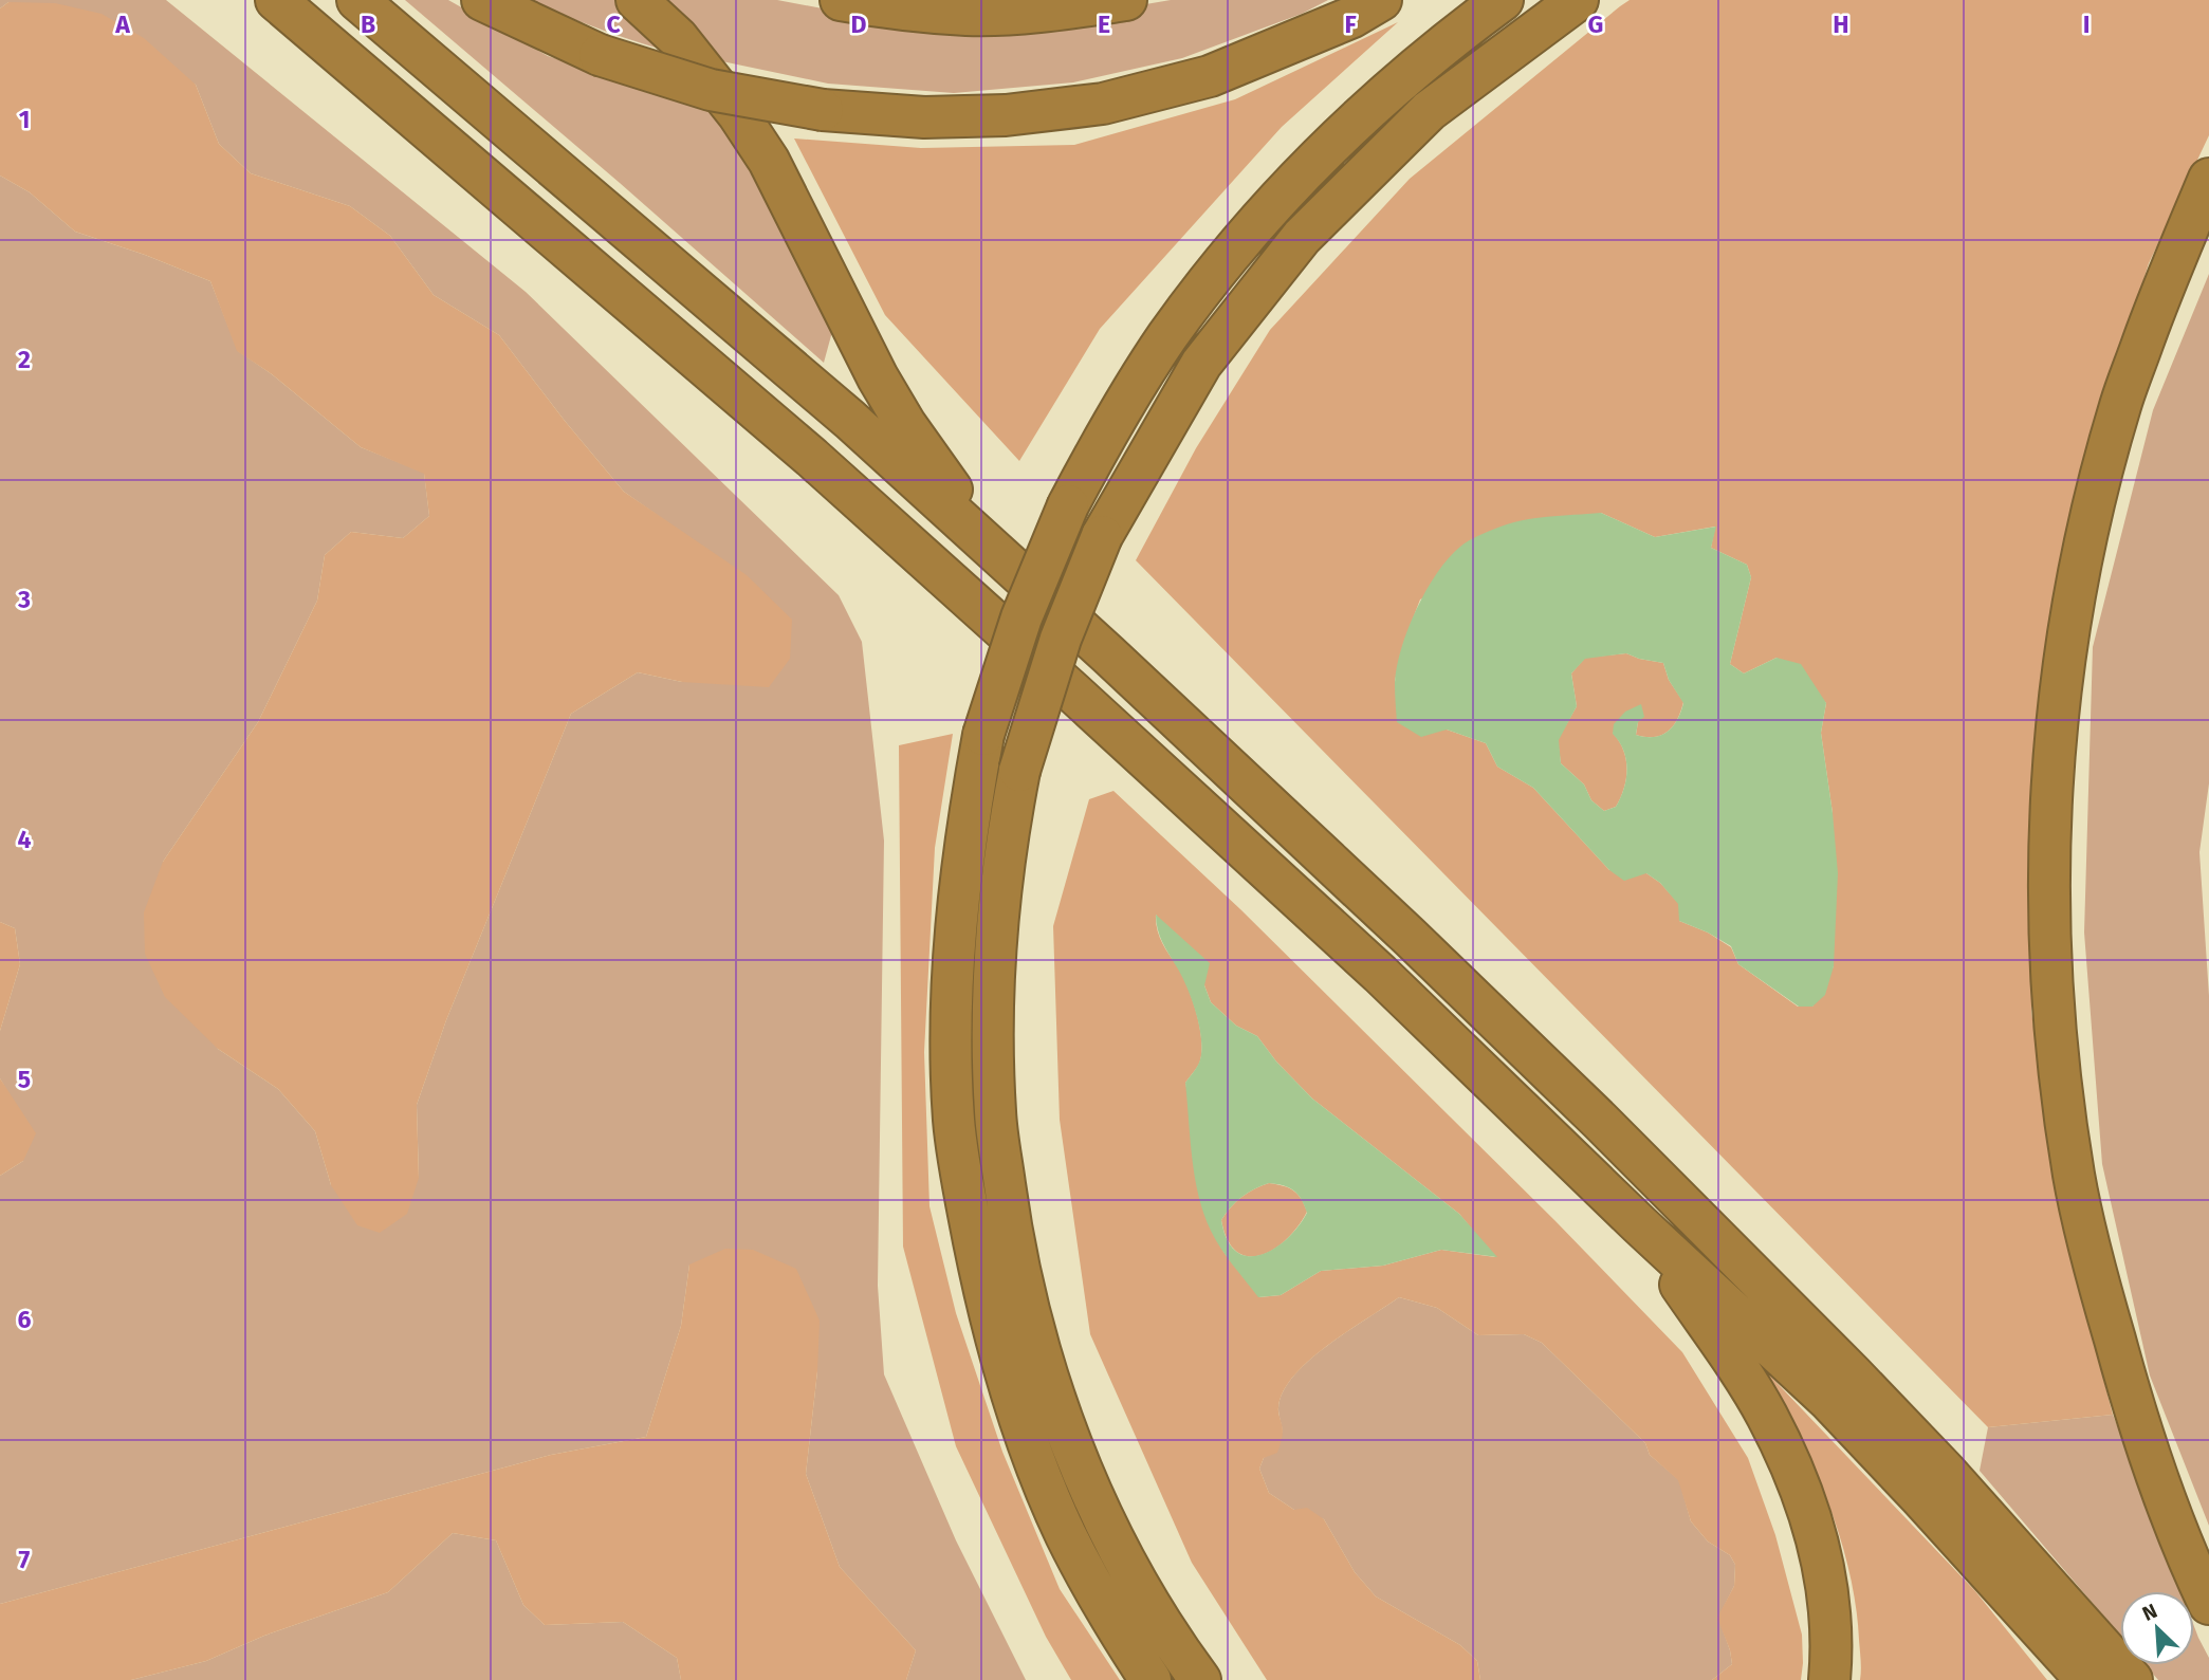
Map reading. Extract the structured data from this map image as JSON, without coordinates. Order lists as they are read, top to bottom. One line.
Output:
{"north":"top left","grid":{"columns":["A","B","C","D","E","F","G","H","I"],"rows":["1","2","3","4","5","6","7"]}}
